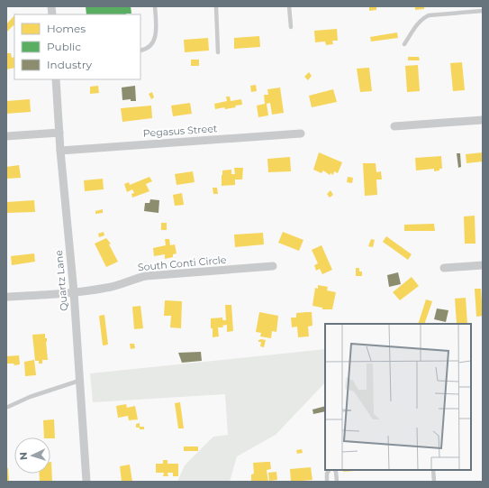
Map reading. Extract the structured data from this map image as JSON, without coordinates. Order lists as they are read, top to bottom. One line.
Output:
{"streets":{"street":["Pegasus Street","South Conti Circle","Quartz Lane"]},"crossings":[["Pegasus Street","Quartz Lane"],["South Conti Circle","Quartz Lane"]],"legend":["Homes","Public","Industry"],"north":"left"}
